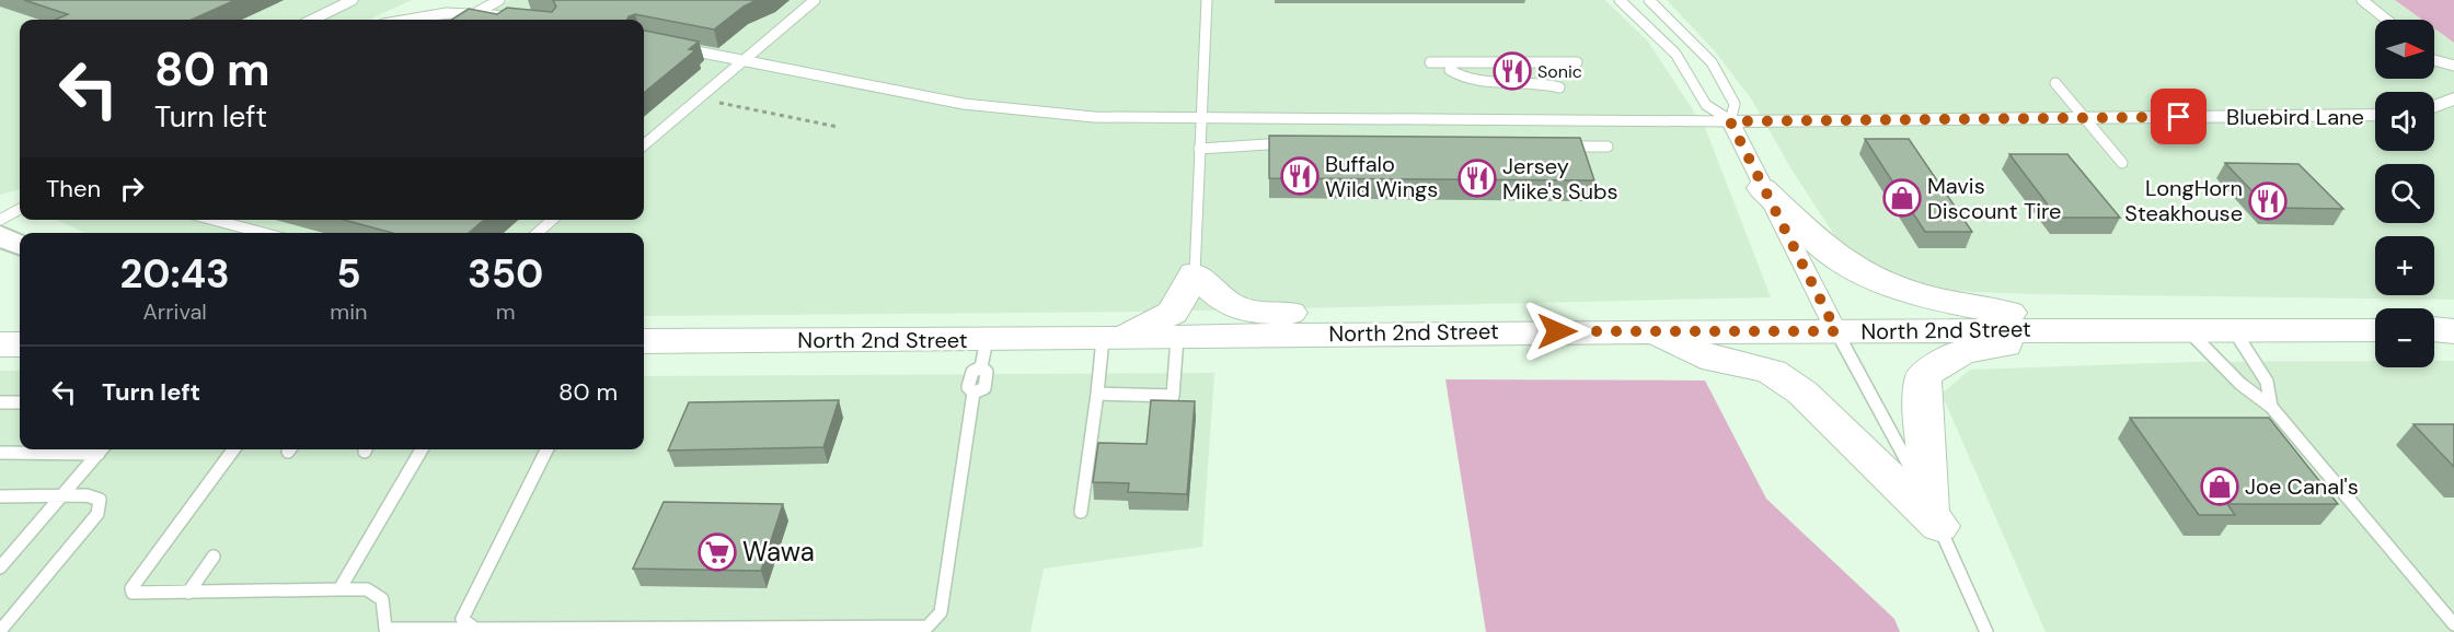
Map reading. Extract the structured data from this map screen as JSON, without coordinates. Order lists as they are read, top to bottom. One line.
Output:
{"streets":{"main road":["North 2nd Street"],"street":["Bluebird Lane"]},"places":{"restaurant":["Sonic","Buffalo Wild Wings","Jersey Mike's Subs","LongHorn Steakhouse"],"shop":["Mavis Discount Tire","Joe Canal's"],"supermarket":["Wawa"]},"north":"right","page":{"map_buttons":["+","−"],"turn":["80 m","Turn left"],"then":"Then","eta":["20:43","Arrival","5","min","350","m"],"list":[{"name":"Turn left","value":"80 m"}]}}
